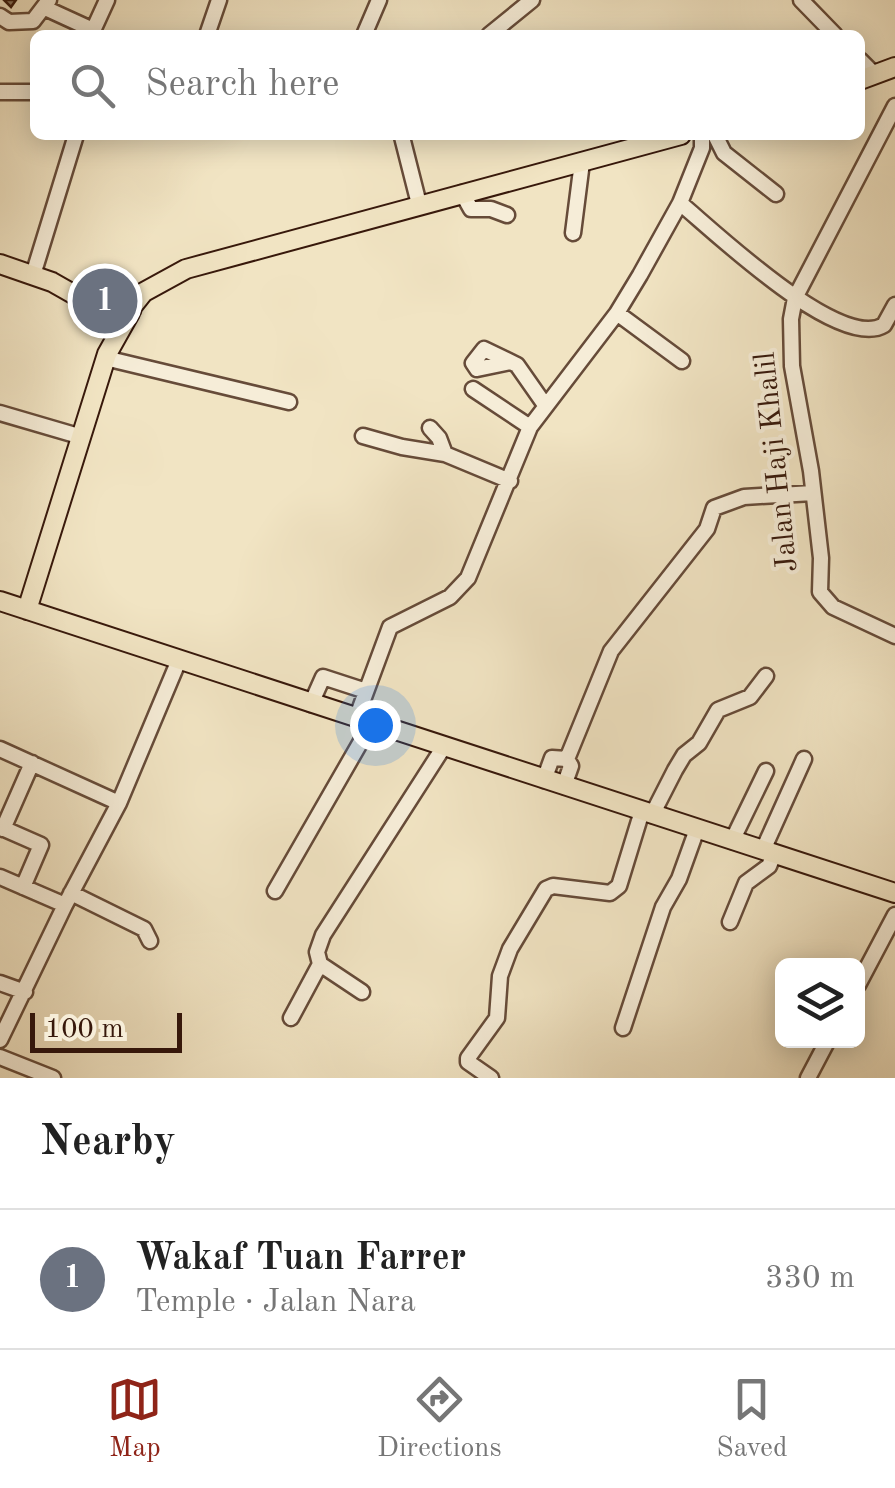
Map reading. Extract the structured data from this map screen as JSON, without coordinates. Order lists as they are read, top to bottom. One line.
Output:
{"streets":{"street":["Jalan Haji Khalil"]},"scale_bar":"100 m","page":{"search":"Search here","pins":"1","scale":"100 m","heading":"Nearby","list":[{"mark":"1","name":"Wakaf Tuan Farrer","note":"Temple · Jalan Nara","value":"330 m"}],"nav":["Map","Directions","Saved"]}}
